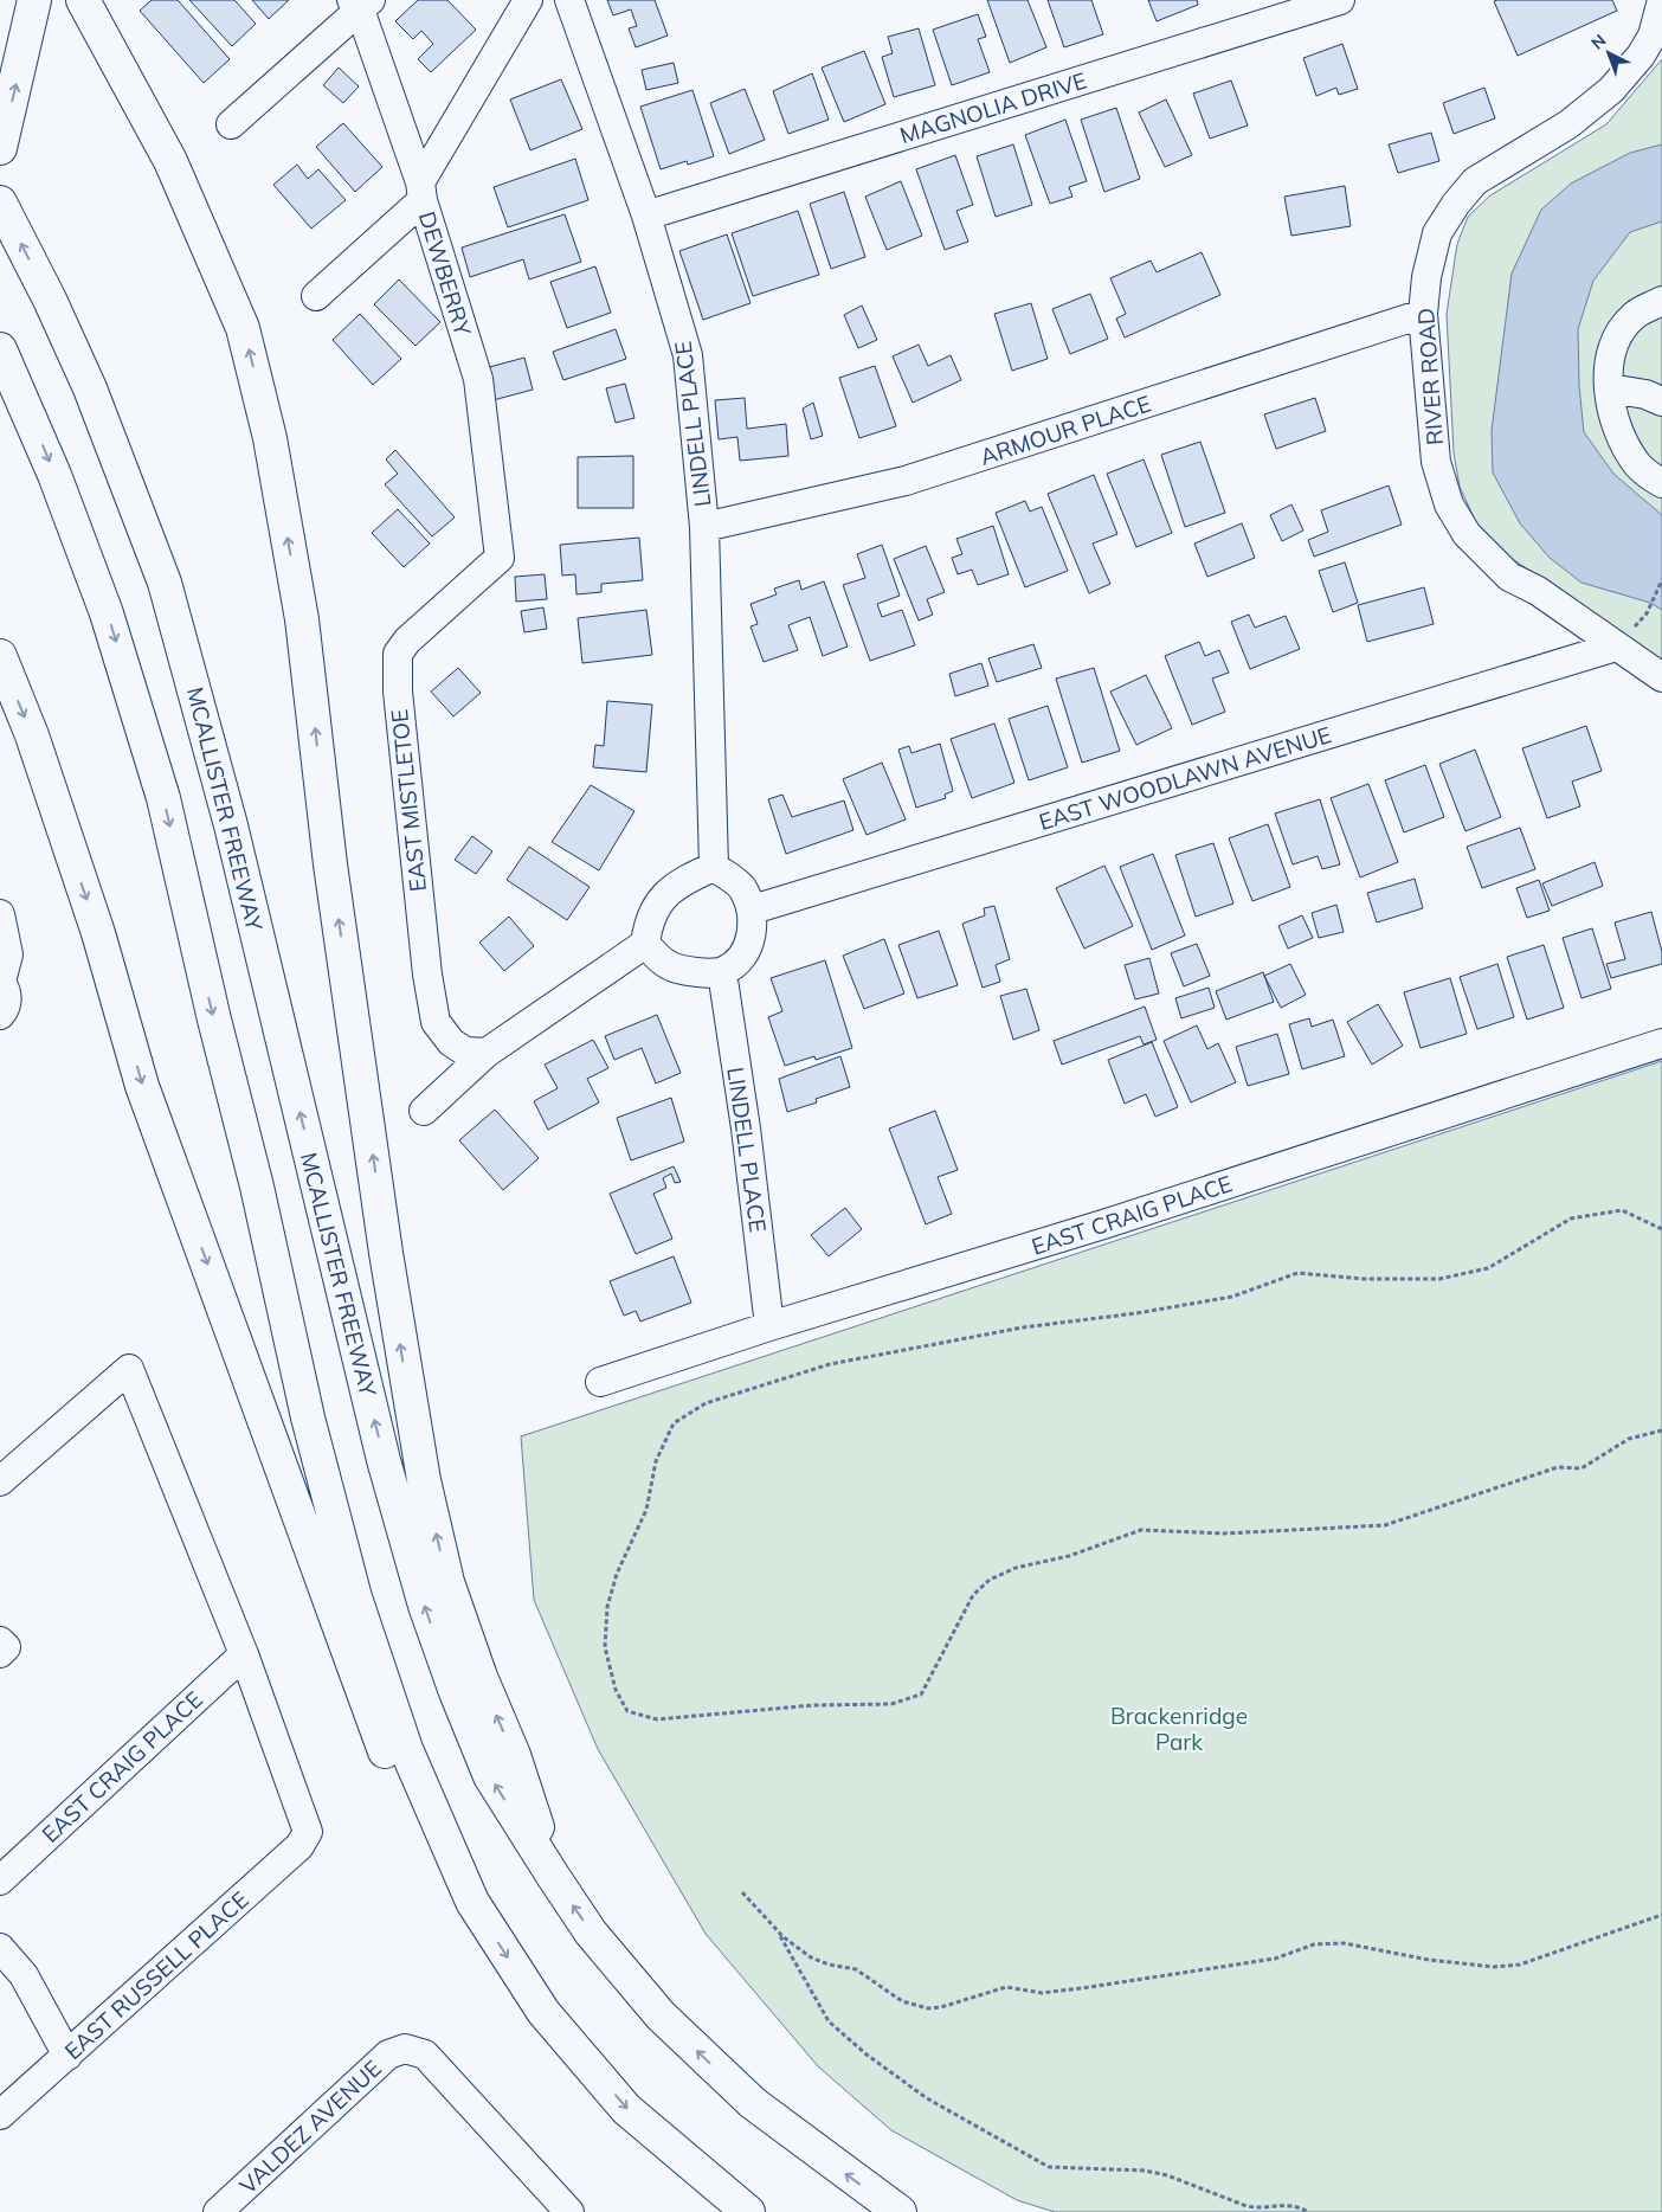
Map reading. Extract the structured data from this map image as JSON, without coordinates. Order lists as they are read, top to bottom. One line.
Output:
{"streets":{"main road":["MCALLISTER FREEWAY"],"street":["MAGNOLIA DRIVE","DEWBERRY","RIVER ROAD","LINDELL PLACE","ARMOUR PLACE","EAST WOODLAWN AVENUE","EAST MISTLETOE","EAST CRAIG PLACE","EAST RUSSELL PLACE","VALDEZ AVENUE"]},"crossings":[["MAGNOLIA DRIVE","LINDELL PLACE"],["DEWBERRY","EAST MISTLETOE"],["RIVER ROAD","ARMOUR PLACE"],["RIVER ROAD","EAST WOODLAWN AVENUE"],["LINDELL PLACE","ARMOUR PLACE"],["LINDELL PLACE","EAST WOODLAWN AVENUE"],["LINDELL PLACE","EAST CRAIG PLACE"],["EAST CRAIG PLACE","EAST RUSSELL PLACE"]],"parks":["Brackenridge Park"],"north":"top left"}
